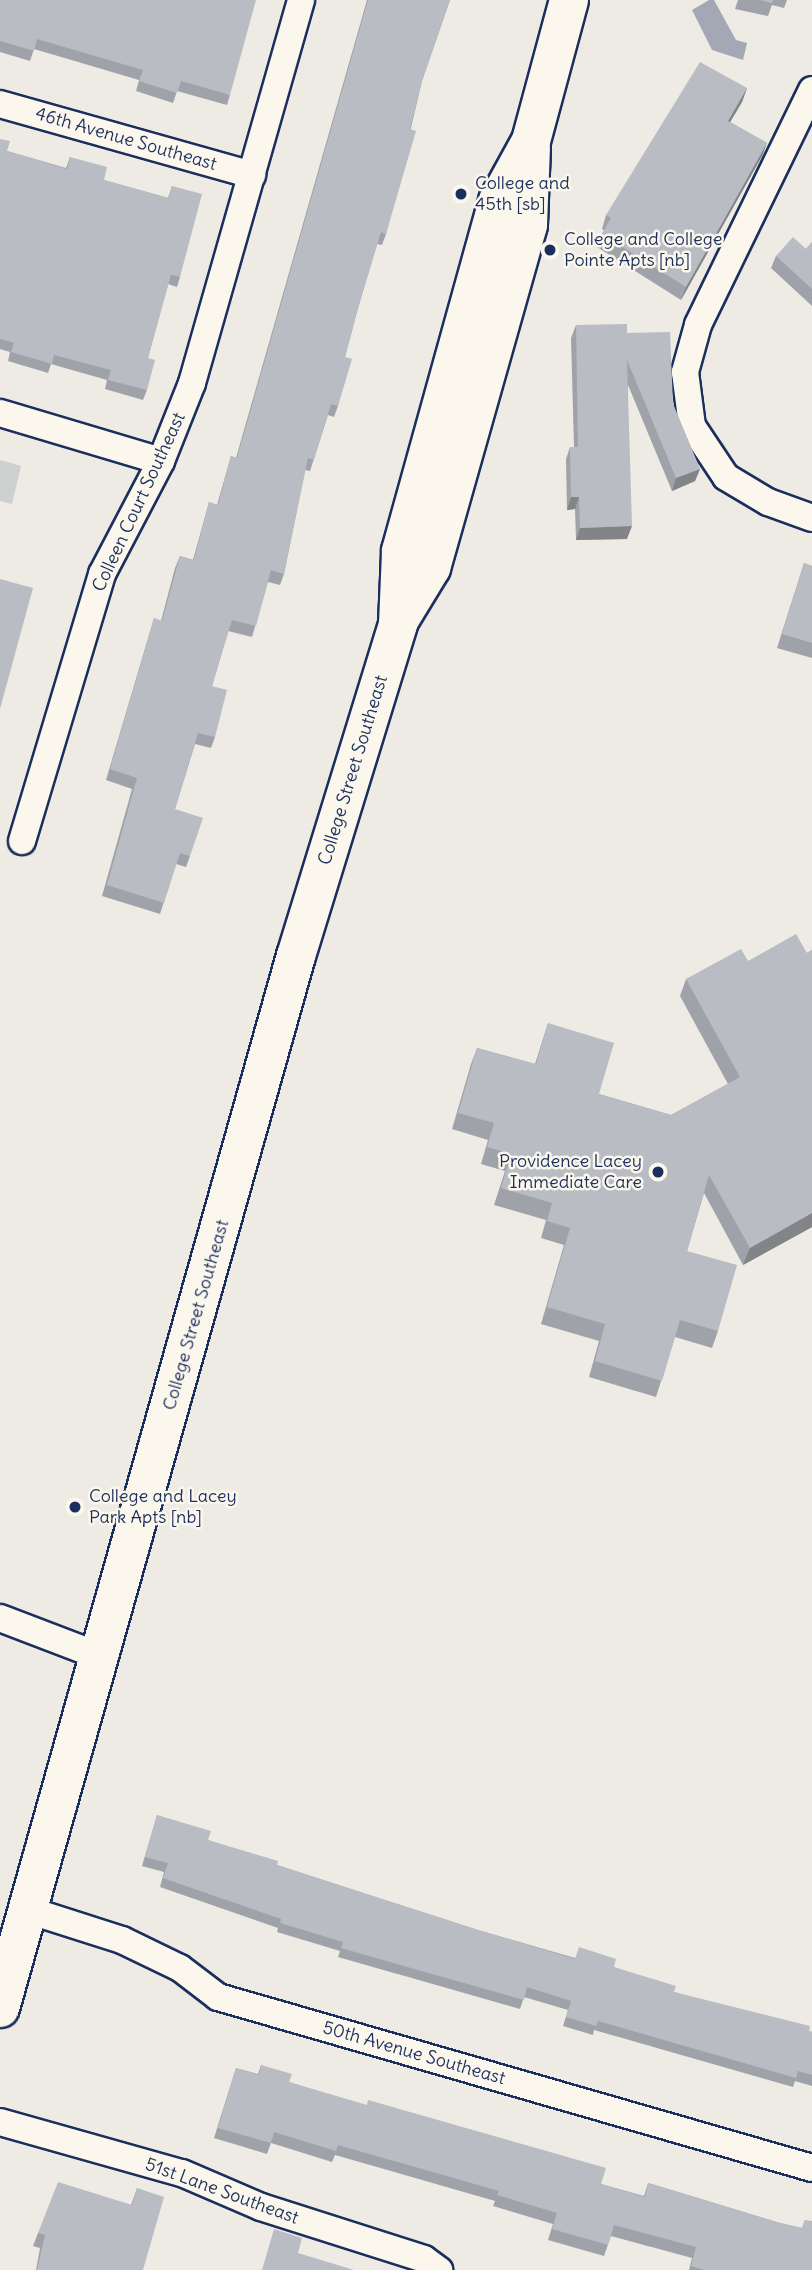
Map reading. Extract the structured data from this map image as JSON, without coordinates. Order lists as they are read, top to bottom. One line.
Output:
{"streets":{"main road":["College Street Southeast"],"street":["46th Avenue Southeast","Colleen Court Southeast","50th Avenue Southeast","51st Lane Southeast"]},"crossings":[["46th Avenue Southeast","Colleen Court Southeast"],["College Street Southeast","50th Avenue Southeast"]],"places":["College and 45th [sb]","College and College Pointe Apts [nb]","Providence Lacey Immediate Care","College and Lacey Park Apts [nb]"]}
